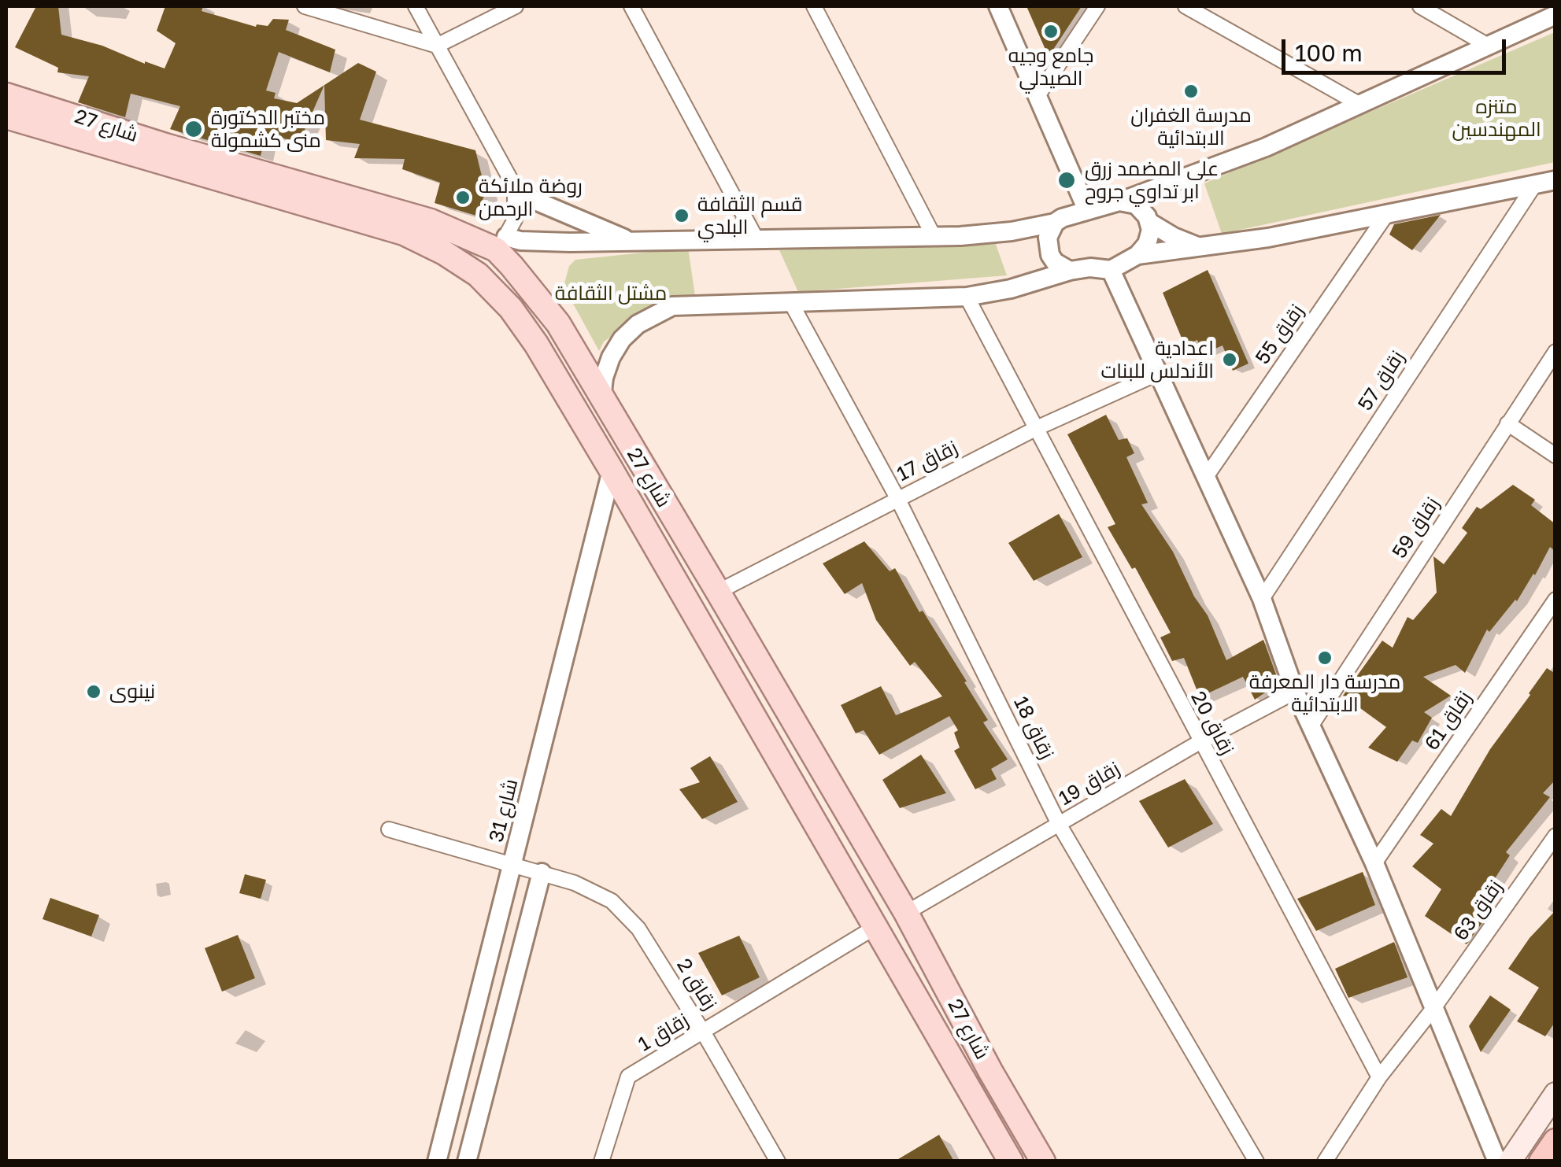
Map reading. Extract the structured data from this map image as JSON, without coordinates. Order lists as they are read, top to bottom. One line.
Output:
{"streets":{"main road":["شارع 27"],"street":["زقاق 55","زقاق 57","زقاق 17","زقاق 59","زقاق 61","زقاق 20","زقاق 18","زقاق 19","شارع 31","زقاق 63","زقاق 2","زقاق 1"]},"crossings":[["شارع 27","زقاق 17"],["شارع 27","زقاق 19"],["شارع 27","شارع 31"],["شارع 27","زقاق 1"],["زقاق 17","زقاق 20"],["زقاق 17","زقاق 18"],["زقاق 20","زقاق 19"],["زقاق 20","زقاق 63"],["زقاق 18","زقاق 19"],["شارع 31","زقاق 2"],["زقاق 2","زقاق 1"]],"parks":["متنزه المهندسين","مشتل الثقافة"],"places":["جامع وجيه الصيدلي","مدرسة الغفران الابتدائية","مختبر الدكتورة منى كشمولة","علي المضمد زرق ابر تداوي جروح","روضة ملائكة الرحمن","قسم الثقافة البلدي","اعدادية الأندلس للبنات","مدرسة دار المعرفة الابتدائية","نينوى"],"scale_bar":"100 m"}
